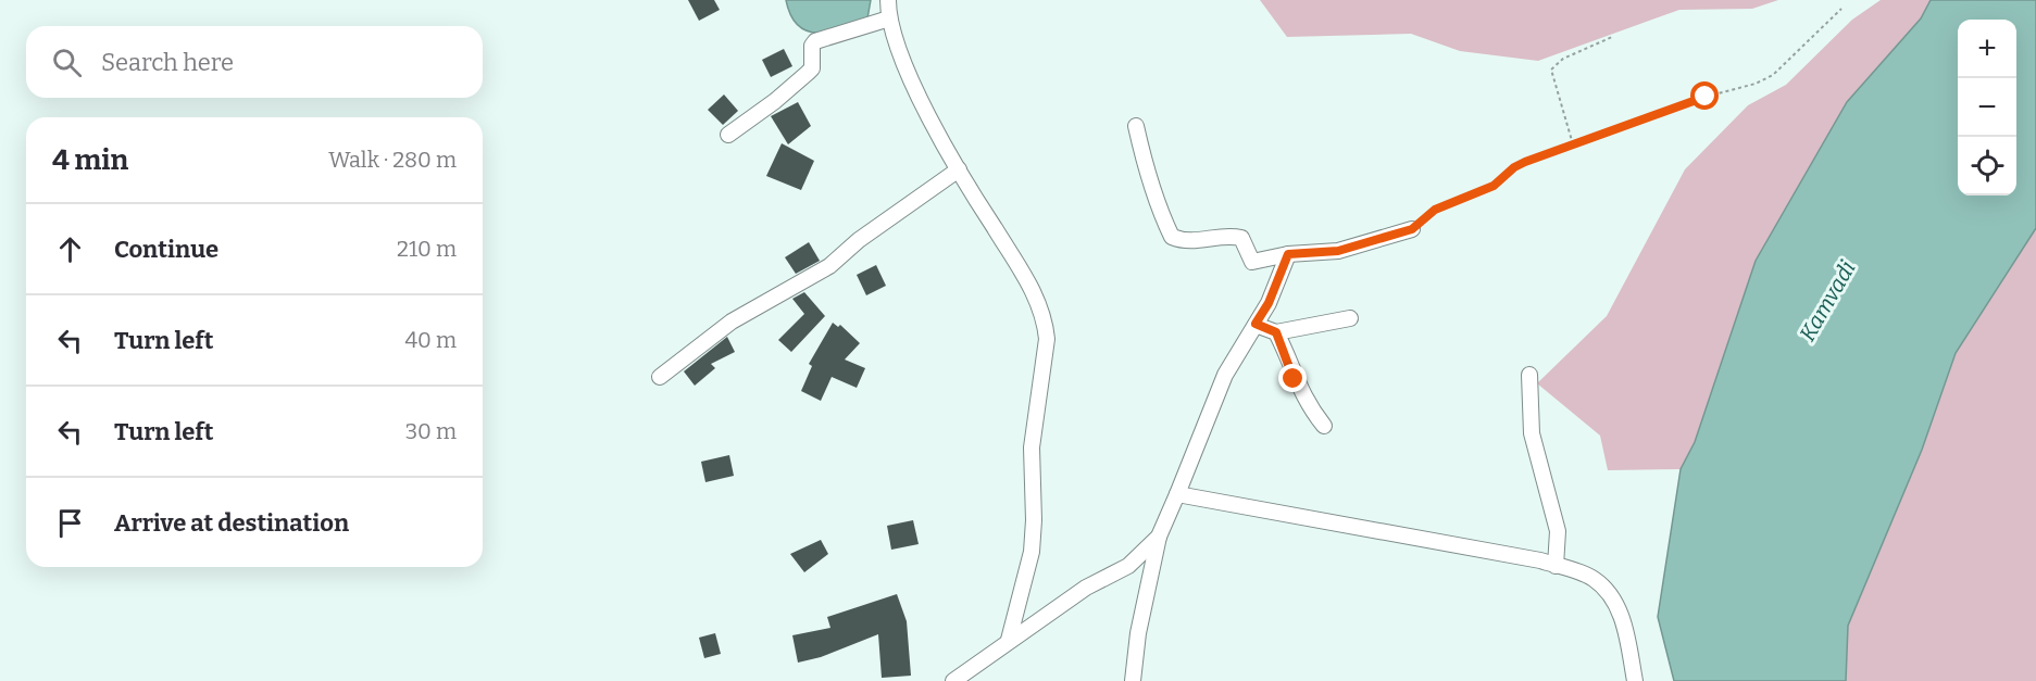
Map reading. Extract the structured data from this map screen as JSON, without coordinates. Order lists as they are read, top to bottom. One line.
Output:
{"water":["Kamvadi"],"page":{"map_buttons":["+","−"],"search":"Search here","heading":["4 min","Walk · 280 m"],"list":[["Continue","210 m"],["Turn left","40 m"],["Turn left","30 m"],"Arrive at destination"]}}
